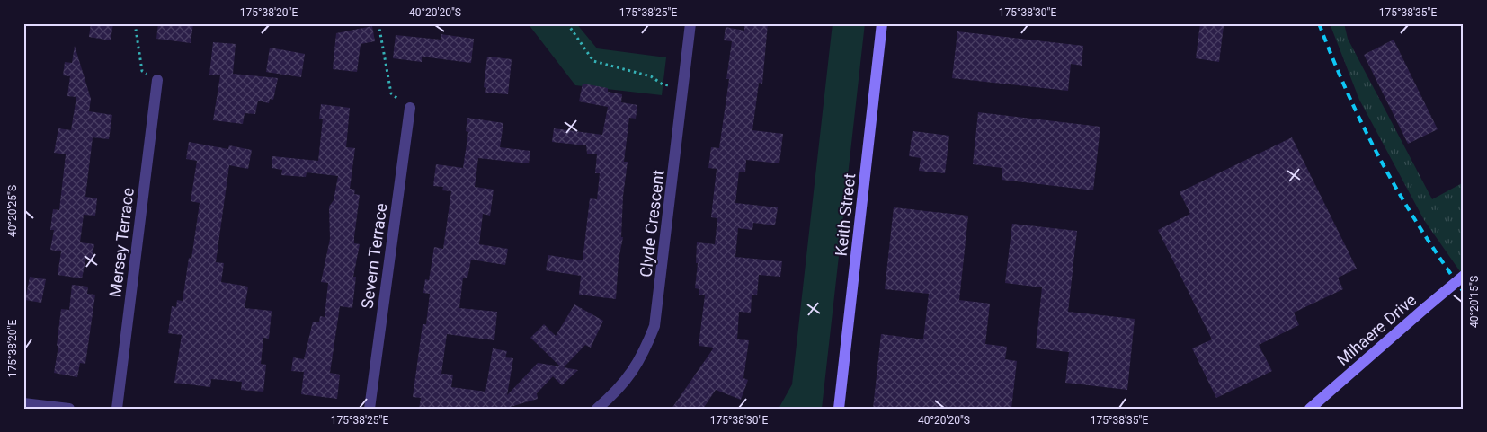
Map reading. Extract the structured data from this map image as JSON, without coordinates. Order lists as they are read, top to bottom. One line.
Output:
{"streets":{"street":["Keith Street","Clyde Crescent","Mersey Terrace","Severn Terrace","Mihaere Drive"]},"coordinates":["175°38'20\"E","40°20'20\"S","175°38'25\"E","175°38'30\"E","175°38'35\"E","40°20'25\"S","40°20'15\"S"]}
